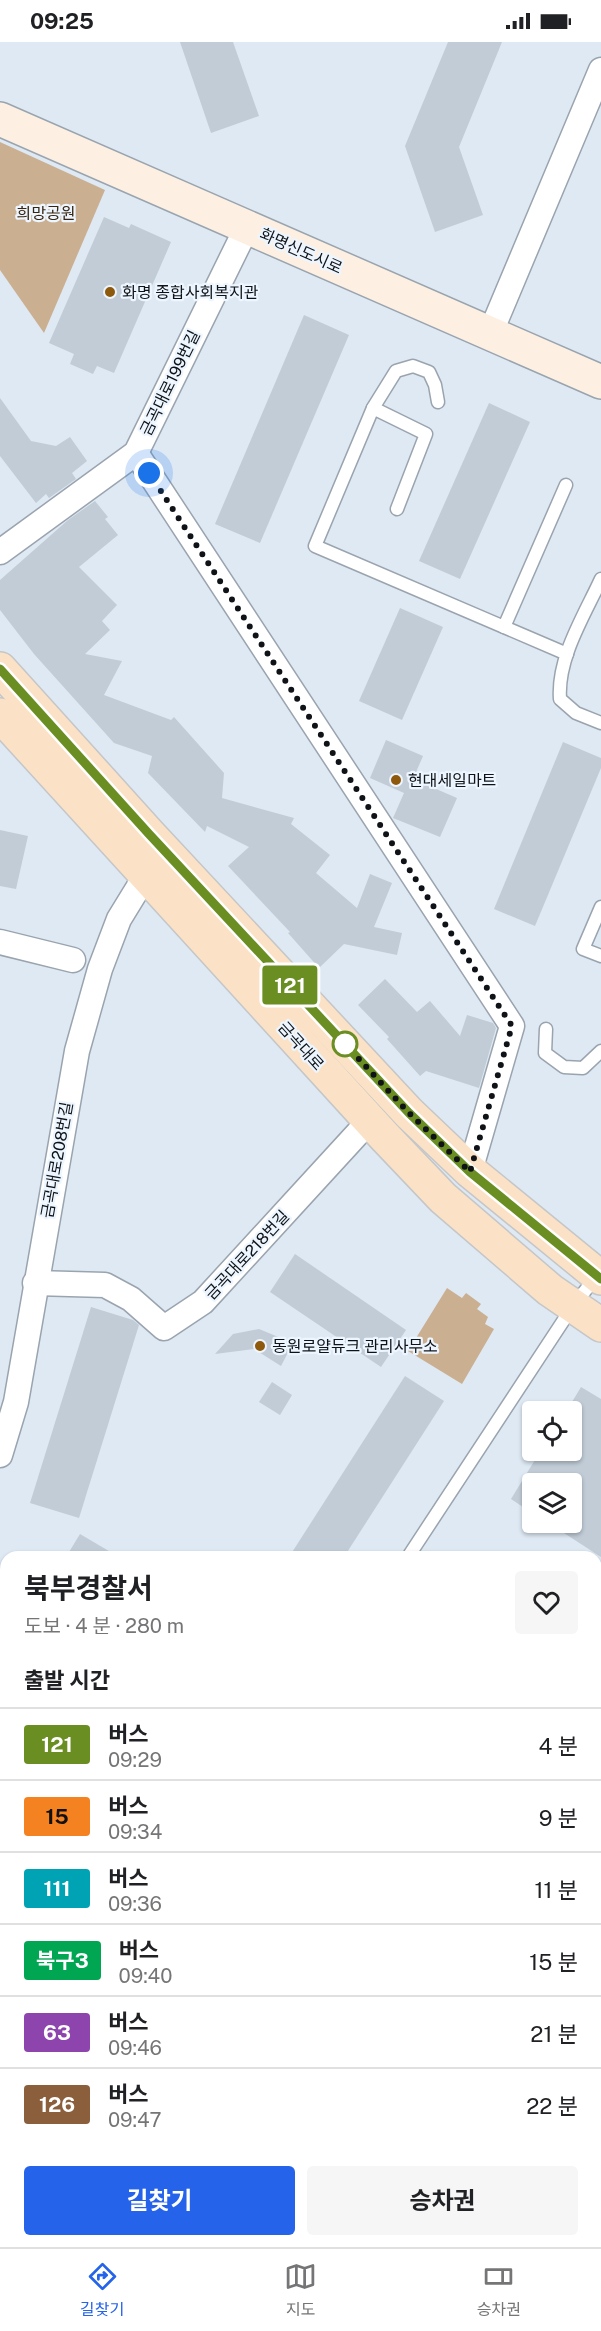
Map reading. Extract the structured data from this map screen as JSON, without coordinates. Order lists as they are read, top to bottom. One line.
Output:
{"streets":{"main road":["화명신도시로","금곡대로"],"street":["금곡대로199번길","금곡대로208번길","금곡대로218번길"]},"crossings":[["화명신도시로","금곡대로199번길"],["금곡대로","금곡대로208번길"],["금곡대로","금곡대로218번길"],["금곡대로208번길","금곡대로218번길"]],"parks":["희망공원"],"places":["화명 종합사회복지관","현대세일마트","동원로얄듀크 관리사무소"],"lines":["bus line 121"],"page":{"status":"09:25","on_map":"121","heading":[["북부경찰서","도보 · 4 분 · 280 m"],"출발 시간"],"list":[{"mark":"121","name":"버스","note":"09:29","value":"4 분"},{"mark":"15","name":"버스","note":"09:34","value":"9 분"},{"mark":"111","name":"버스","note":"09:36","value":"11 분"},{"mark":"북구3","name":"버스","note":"09:40","value":"15 분"},{"mark":"63","name":"버스","note":"09:46","value":"21 분"},{"mark":"126","name":"버스","note":"09:47","value":"22 분"}],"buttons":["길찾기","승차권"],"tabs":["길찾기","지도","승차권"]}}
